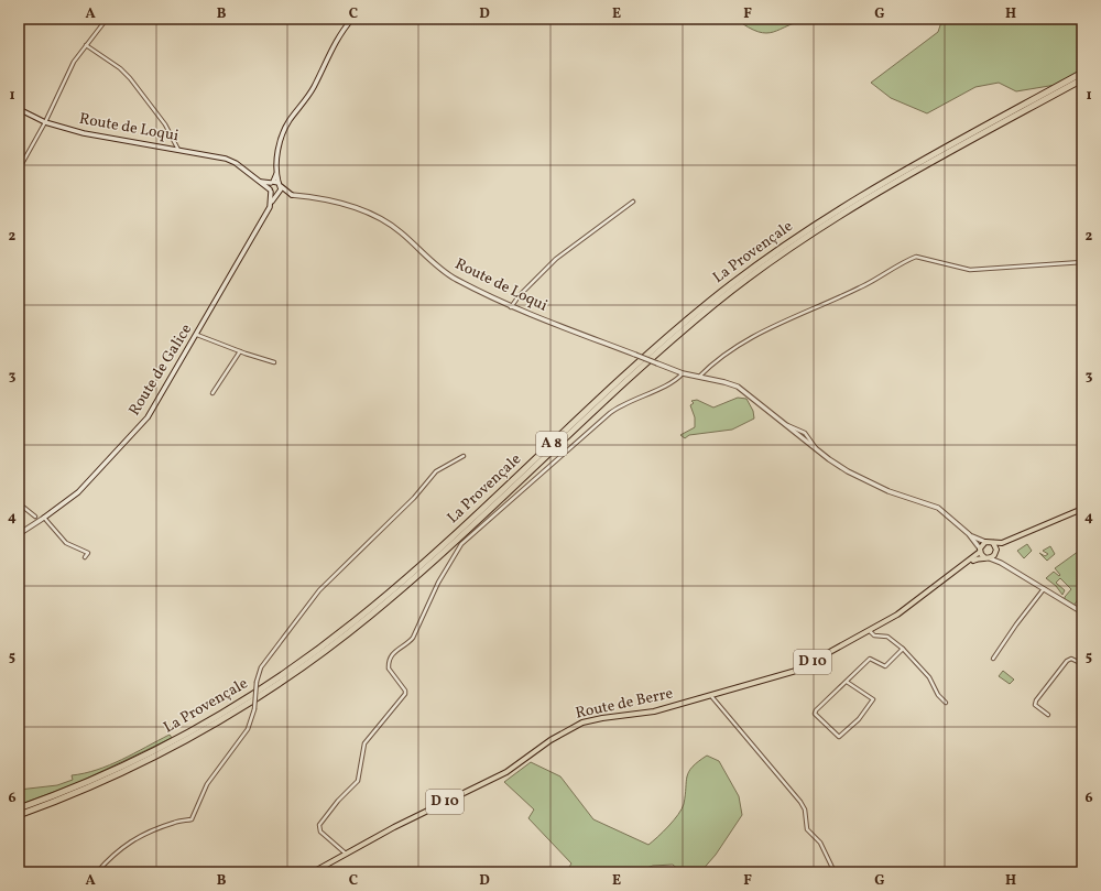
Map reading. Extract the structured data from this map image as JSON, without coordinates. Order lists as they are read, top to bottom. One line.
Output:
{"streets":{"highway":["La Provençale","A 8"],"main road":["D 10","Route de Berre"],"street":["Route de Loqui","Route de Galice"]},"crossings":[["Route de Loqui","Route de Galice"]],"grid":{"columns":["A","B","C","D","E","F","G","H"],"rows":["1","2","3","4","5","6"]}}
